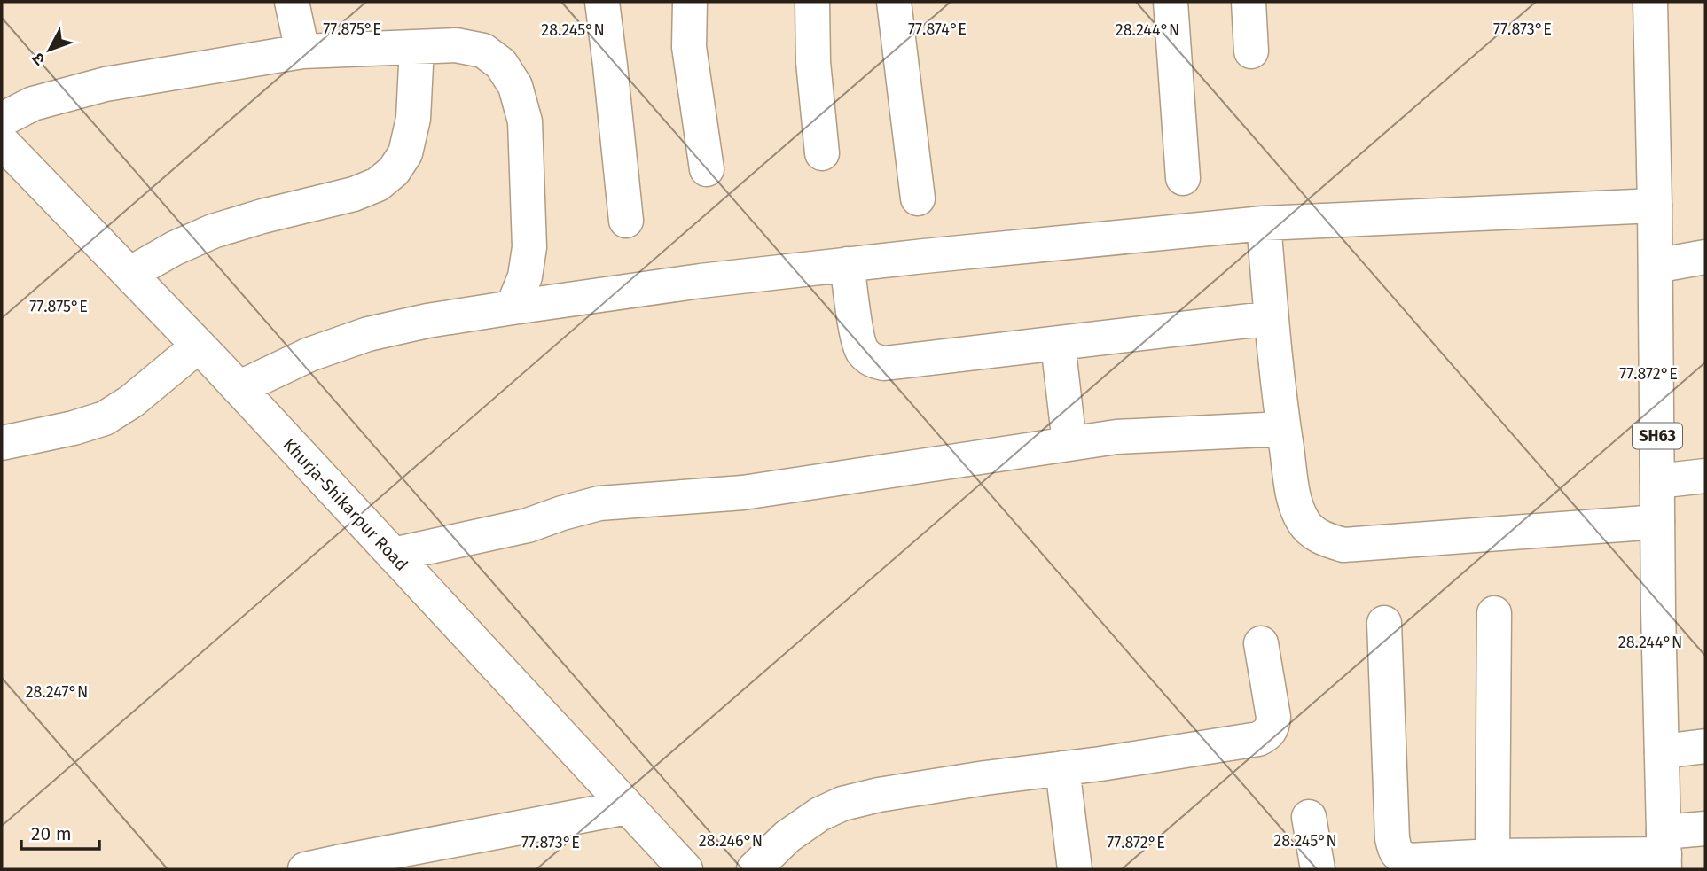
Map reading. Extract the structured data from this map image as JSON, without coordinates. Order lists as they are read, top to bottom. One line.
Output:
{"streets":{"street":["SH63","Khurja-Shikarpur Road"]},"scale_bar":"20 m","north":"bottom left","coordinates":["77.875°E","77.874°E","77.873°E","28.245°N","28.244°N","77.872°E","28.247°N","28.246°N"]}
